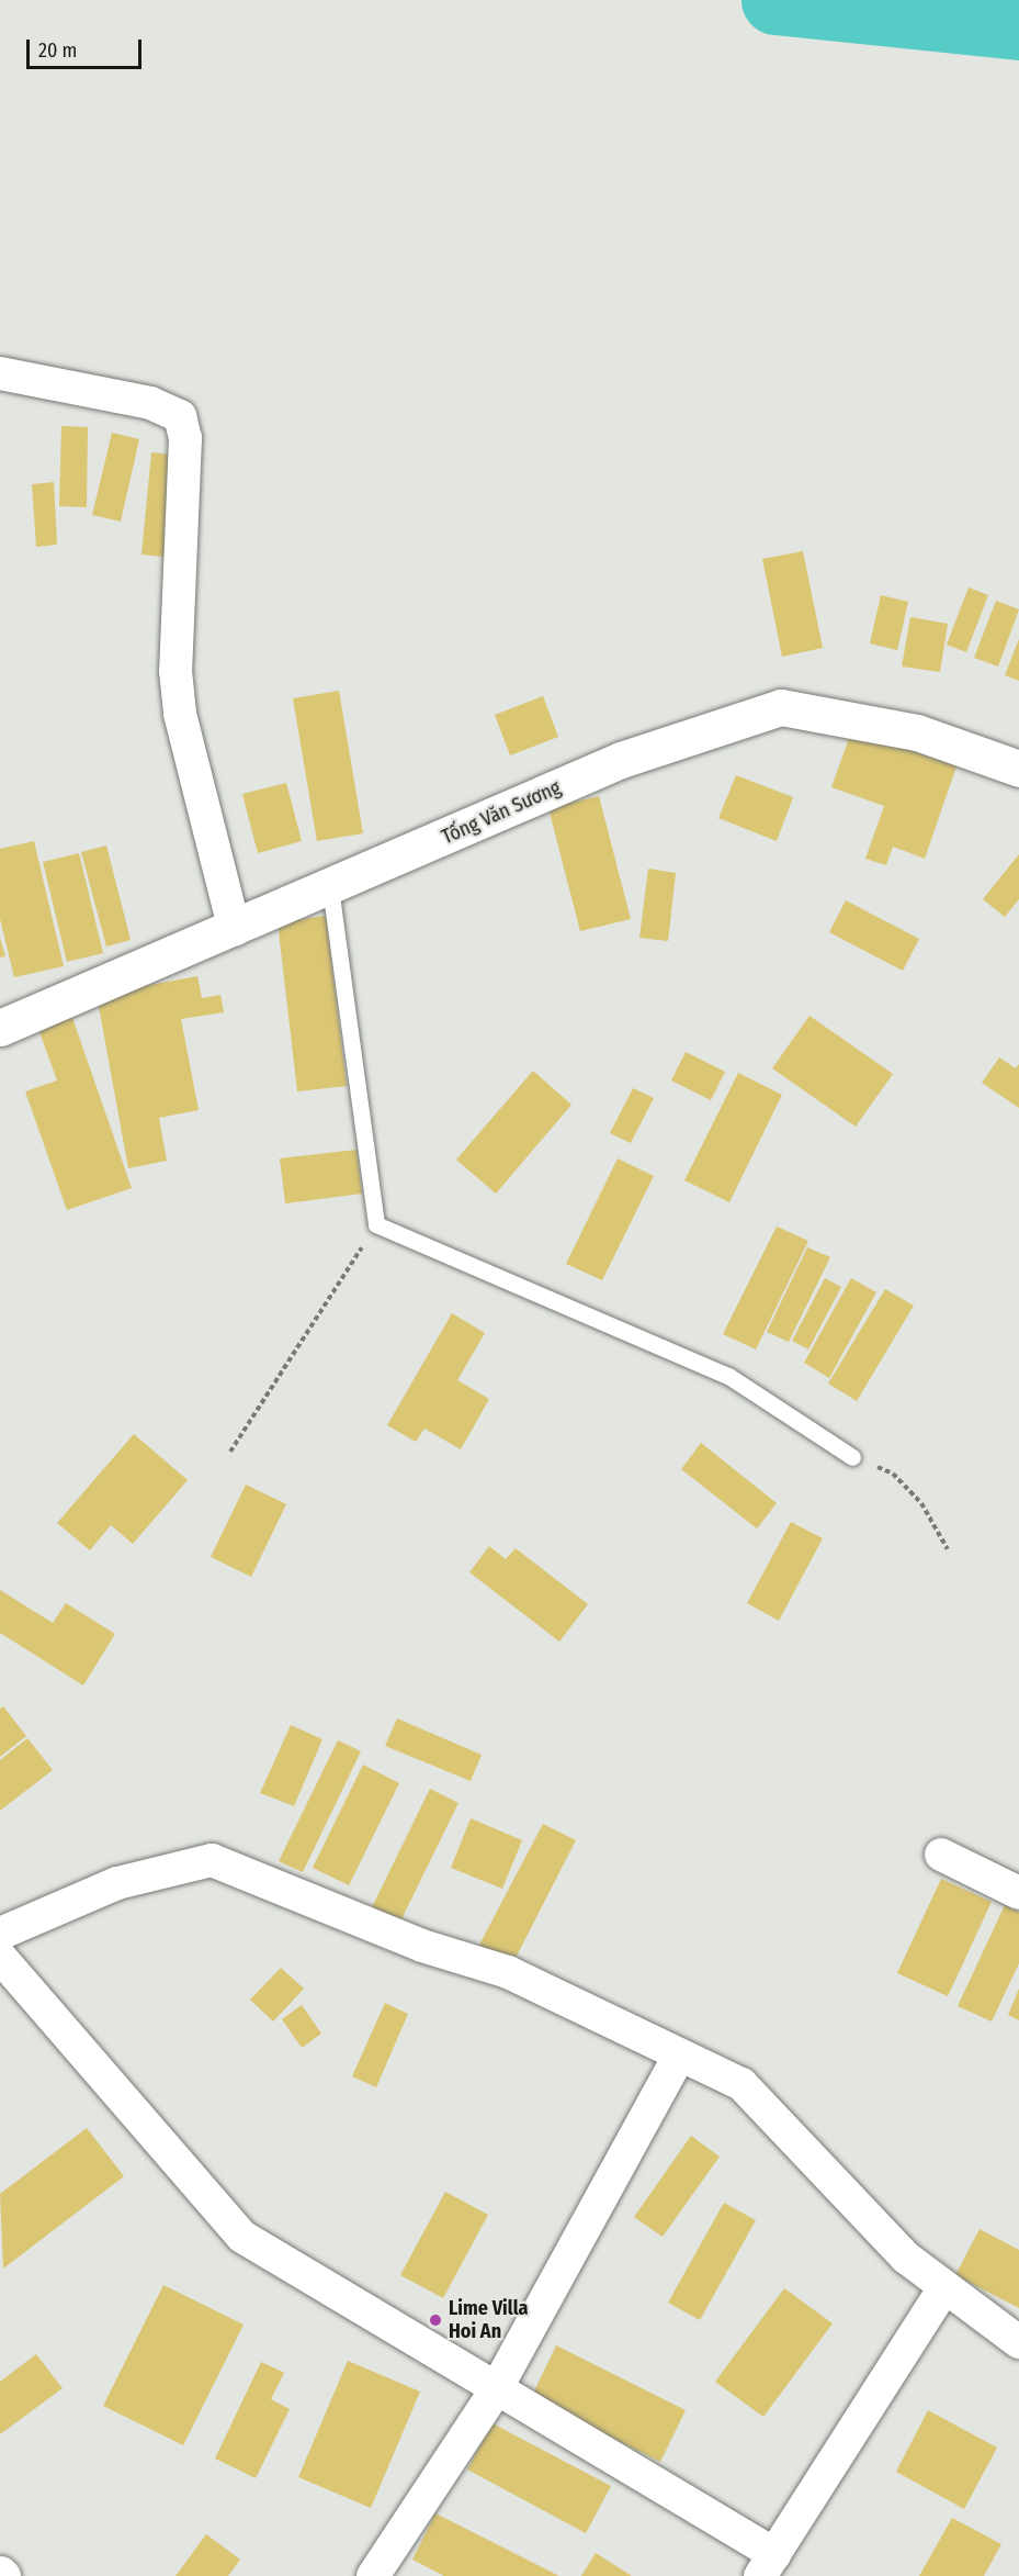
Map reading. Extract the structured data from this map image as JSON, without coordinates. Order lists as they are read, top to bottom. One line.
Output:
{"streets":{"street":["Tống Văn Sương"]},"places":["Lime Villa Hoi An"],"scale_bar":"20 m"}
